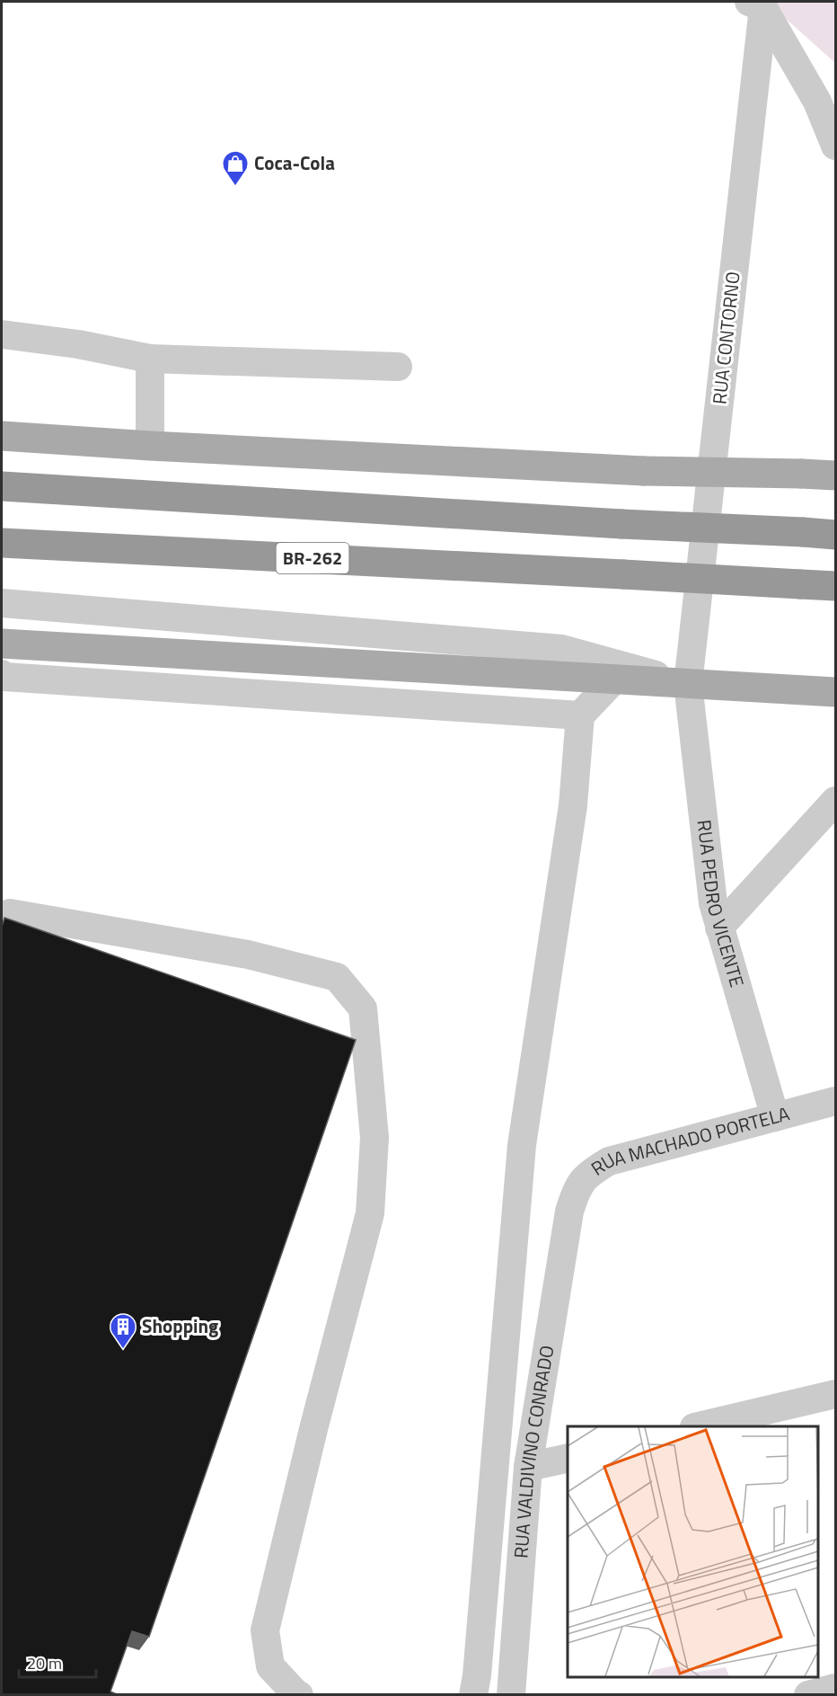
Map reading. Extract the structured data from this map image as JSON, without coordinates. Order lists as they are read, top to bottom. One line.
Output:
{"streets":{"highway":["BR-262"],"street":["RUA CONTORNO","RUA PEDRO VICENTE","RUA MACHADO PORTELA","RUA VALDIVINO CONRADO"]},"crossings":[["RUA CONTORNO","RUA PEDRO VICENTE"],["RUA PEDRO VICENTE","RUA MACHADO PORTELA"],["RUA MACHADO PORTELA","RUA VALDIVINO CONRADO"]],"places":{"shop":["Coca-Cola"],"building":["Shopping"]},"scale_bar":"20 m"}
